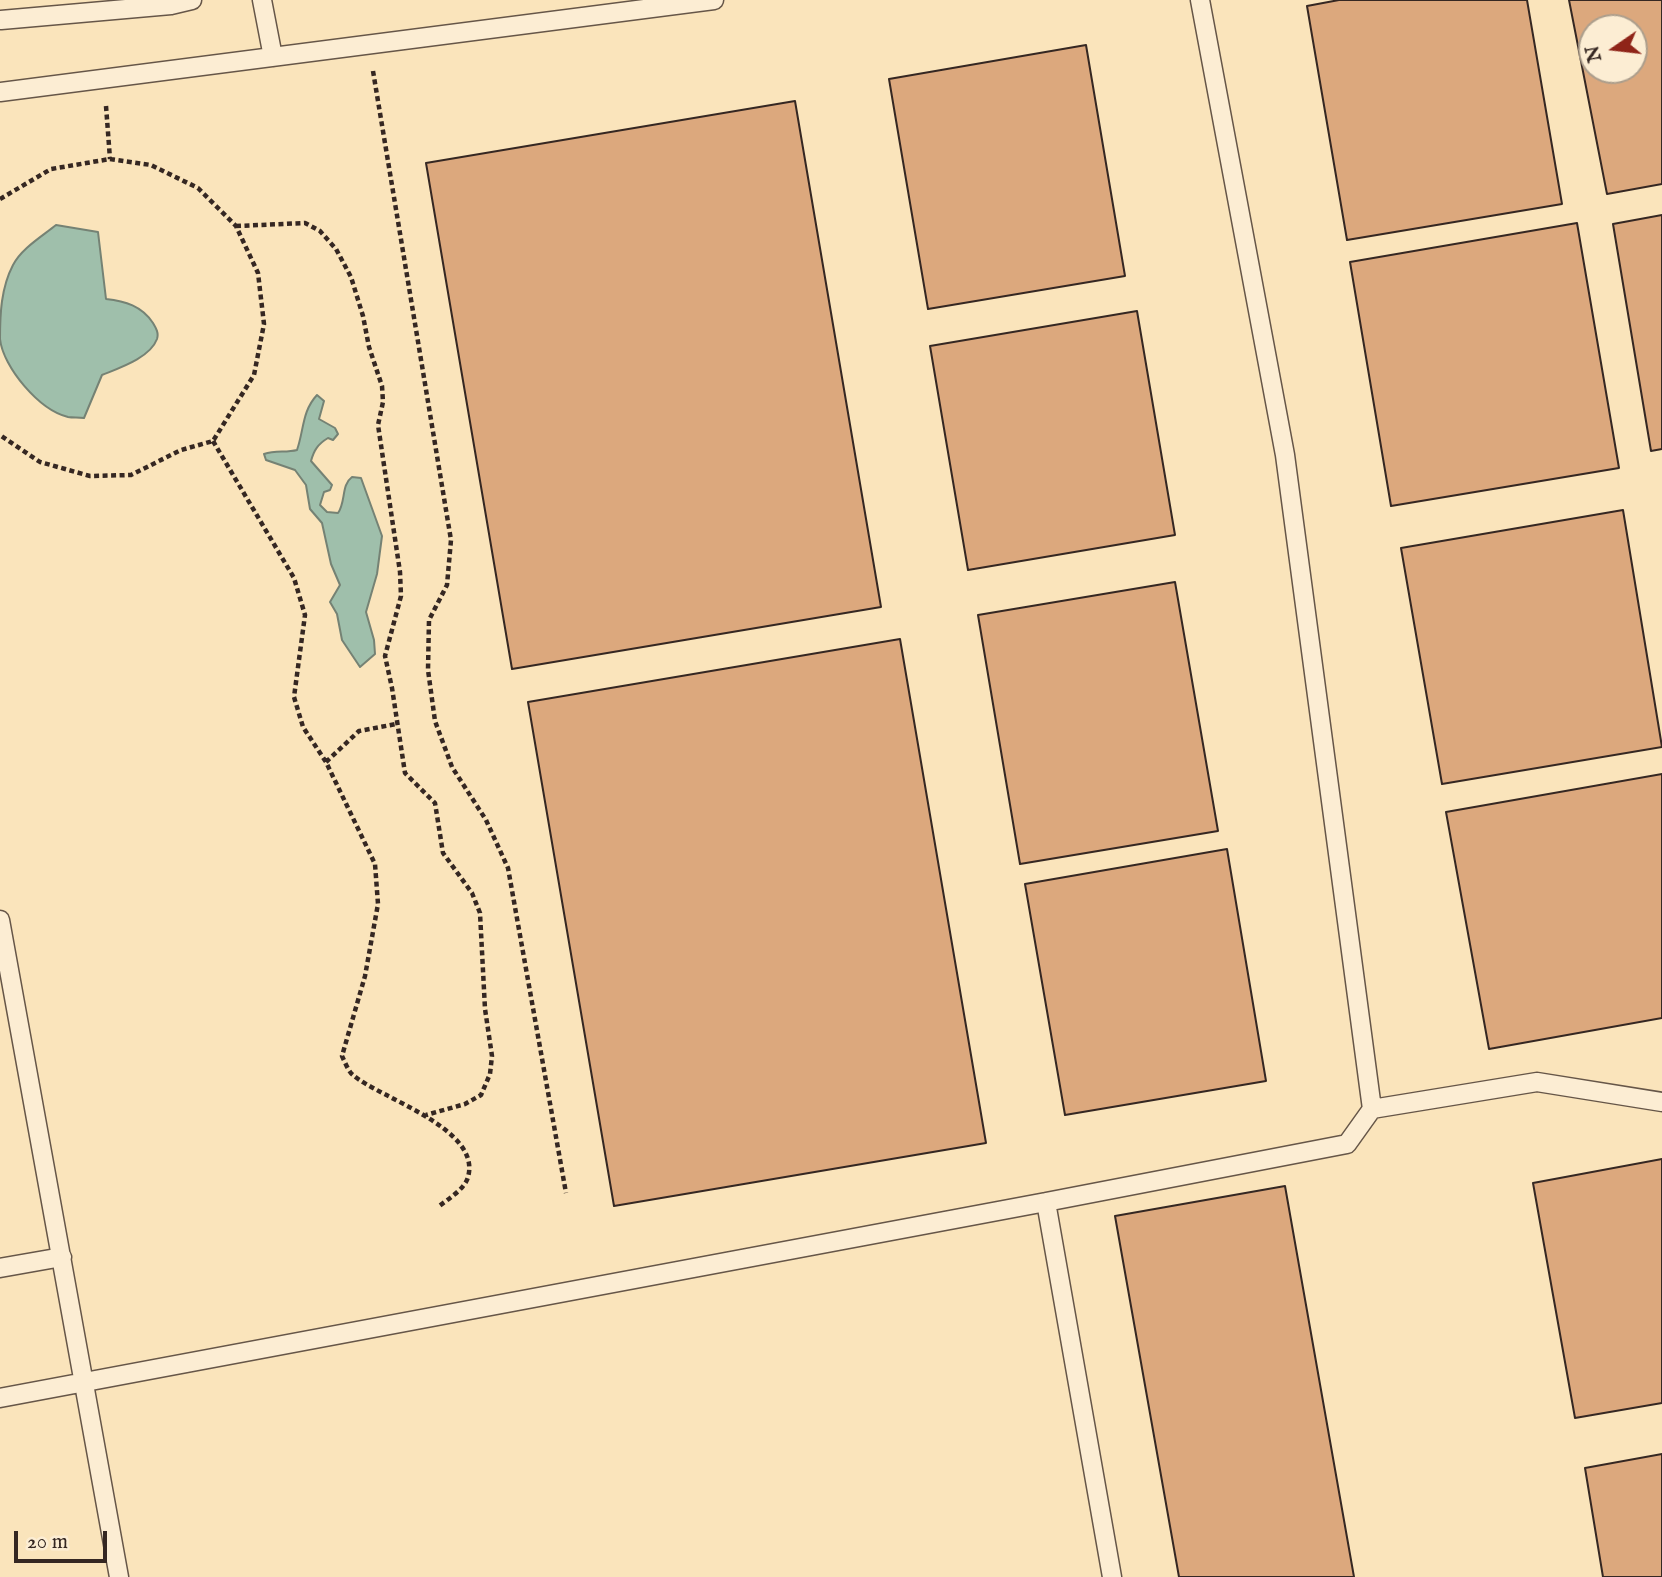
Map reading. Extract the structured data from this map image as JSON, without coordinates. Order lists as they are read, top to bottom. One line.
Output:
{"scale_bar":"20 m","north":"left"}
